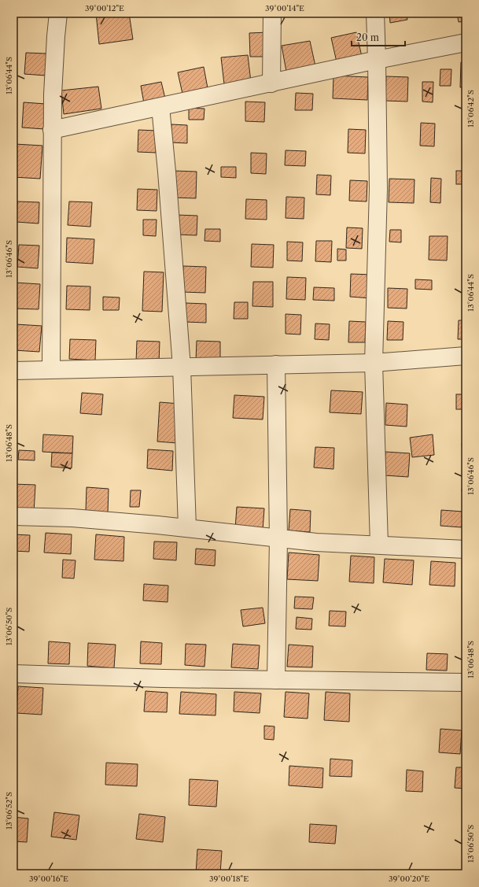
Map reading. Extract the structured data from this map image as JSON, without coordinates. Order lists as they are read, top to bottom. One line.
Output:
{"scale_bar":"20 m","coordinates":["39°00'12\"E","39°00'14\"E","13°06'44\"S","13°06'42\"S","13°06'46\"S","13°06'48\"S","13°06'50\"S","13°06'52\"S","39°00'16\"E","39°00'18\"E","39°00'20\"E"]}
